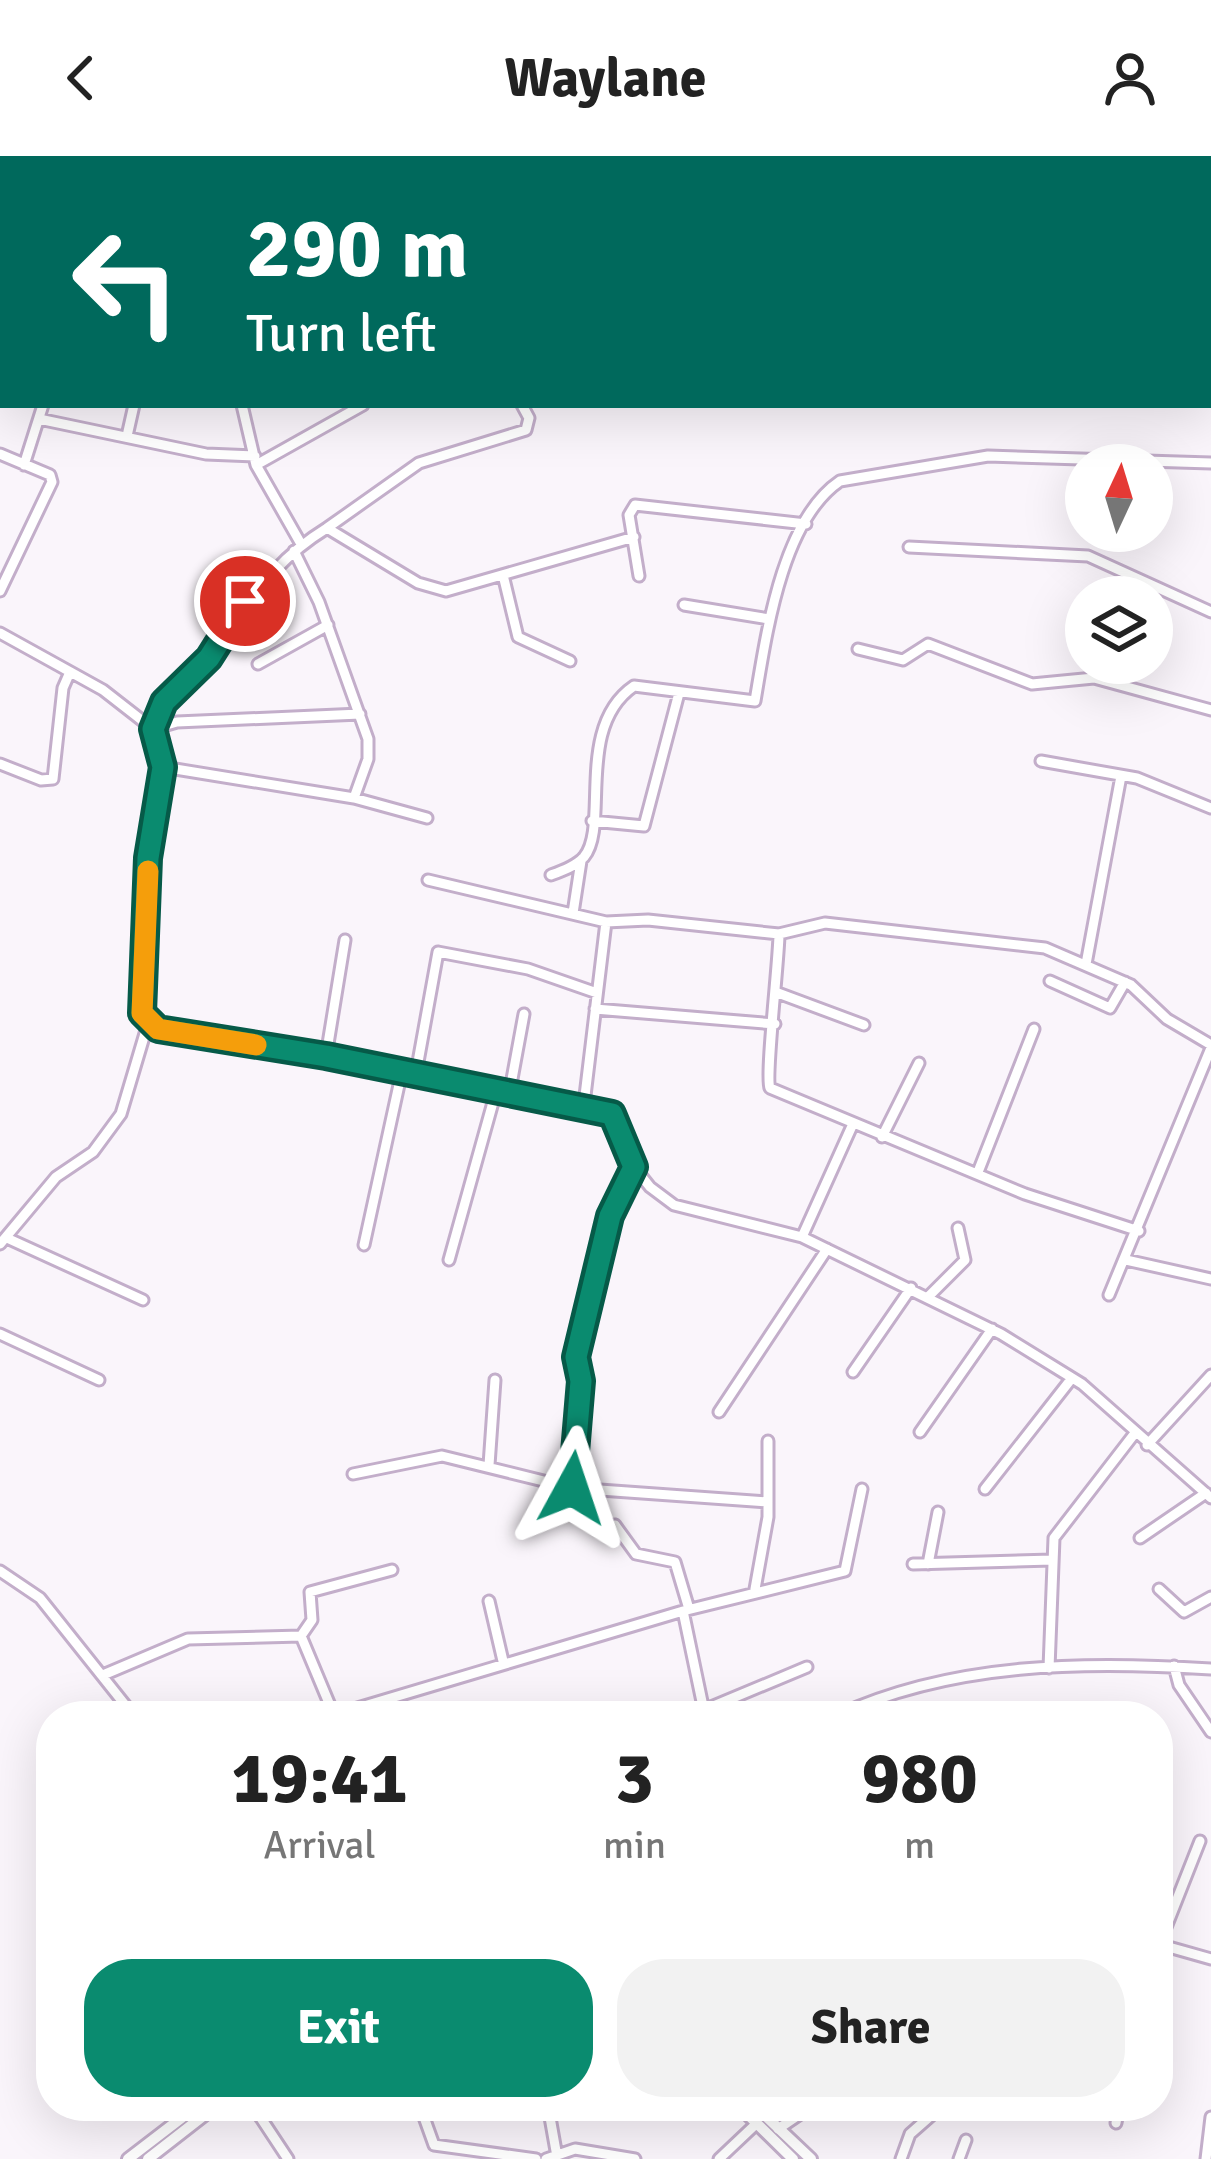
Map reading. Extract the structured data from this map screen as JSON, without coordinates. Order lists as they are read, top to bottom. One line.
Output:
{"north":"top","page":{"header":"Waylane","turn":["290 m","Turn left"],"eta":["19:41","Arrival","3","min","980","m"],"buttons":["Exit","Share"]}}
